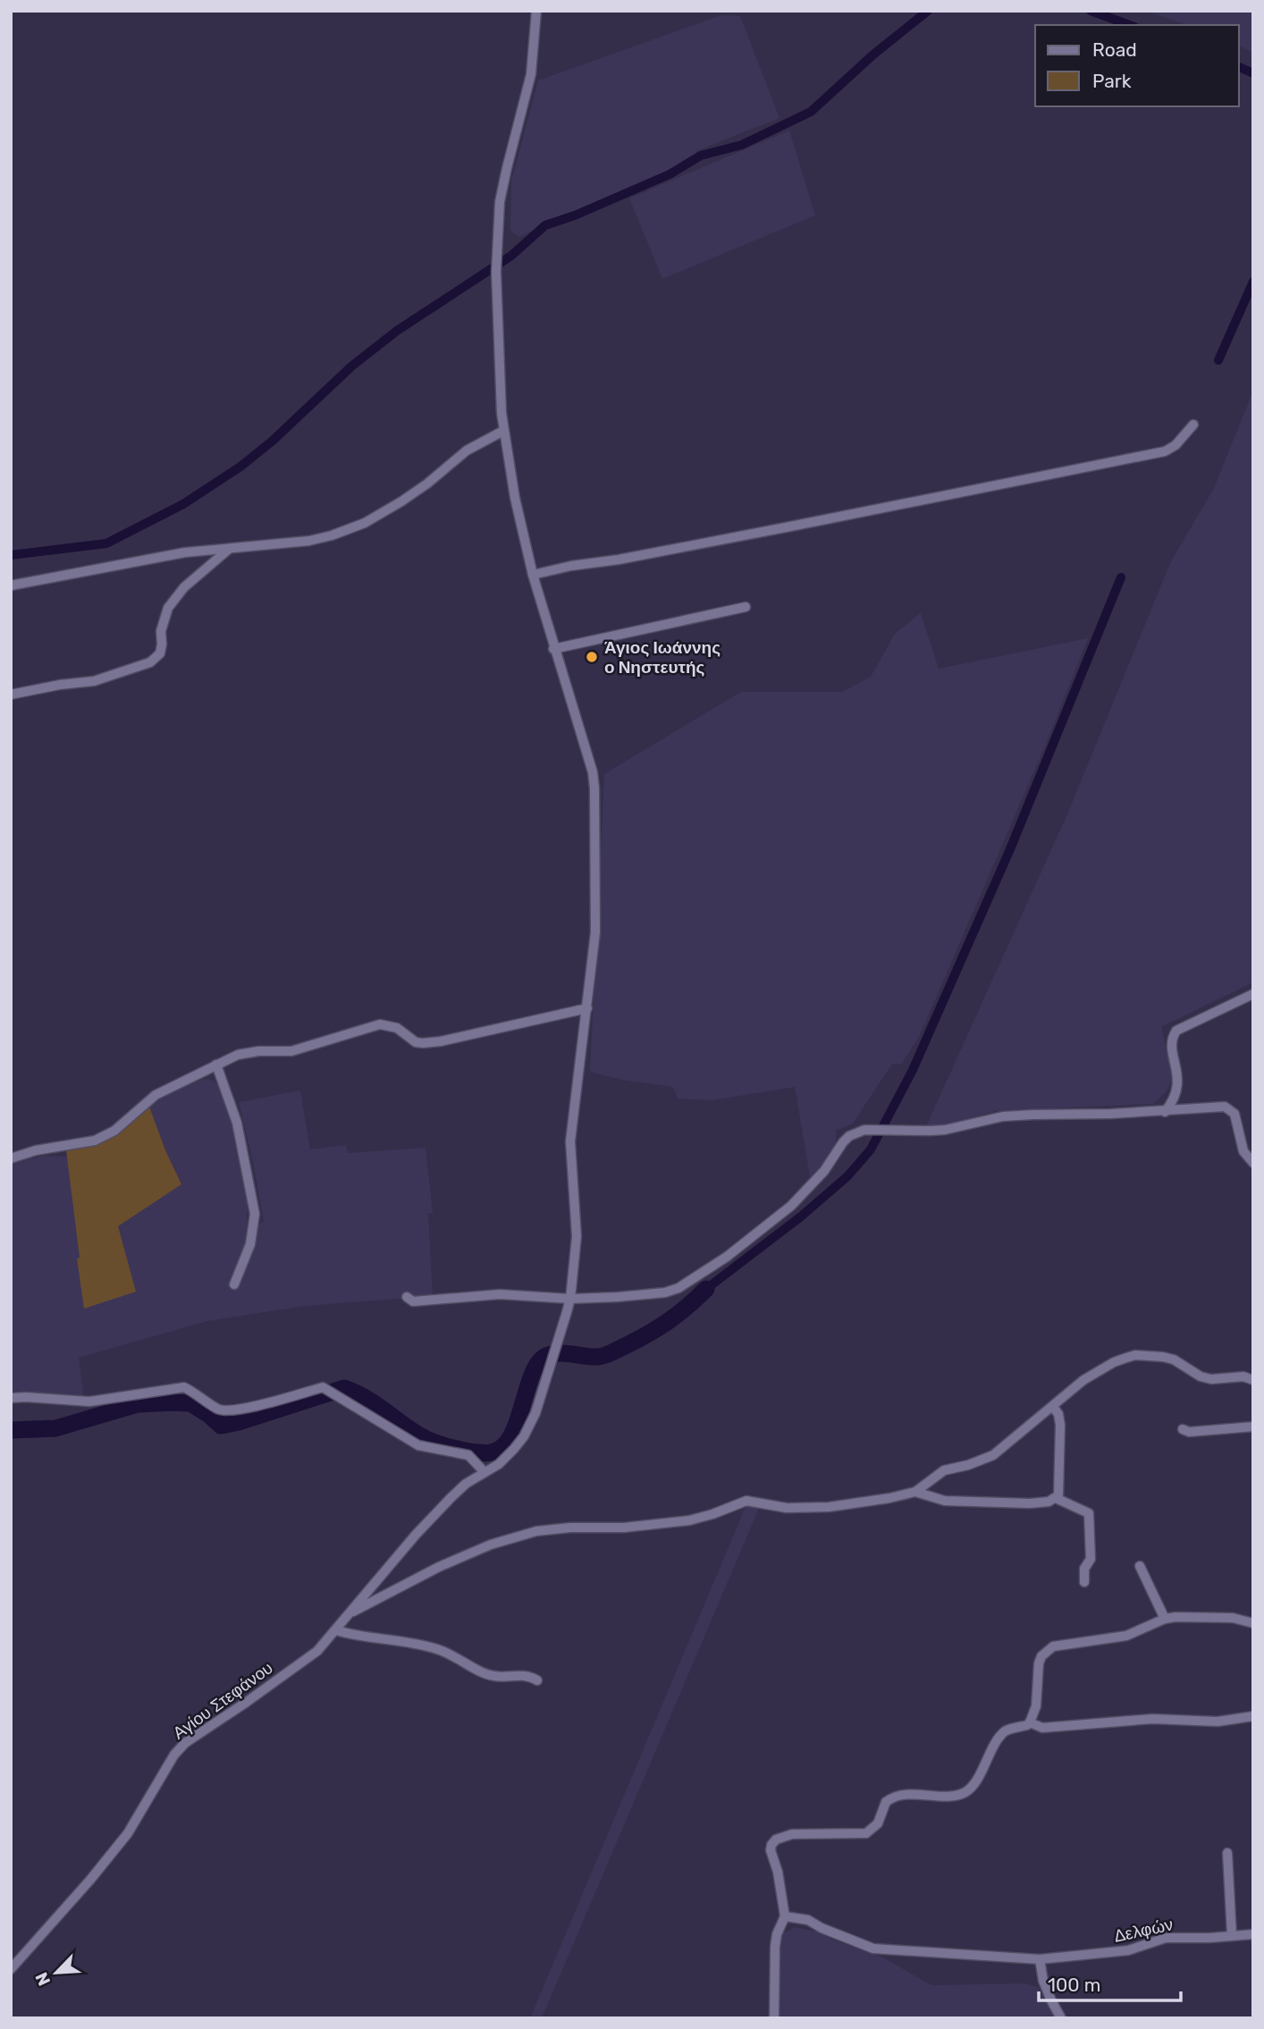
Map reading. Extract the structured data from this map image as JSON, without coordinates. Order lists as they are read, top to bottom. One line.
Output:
{"streets":{"street":["Αγίου Στεφάνου","Δελφών"]},"places":["Άγιος Ιωάννης ο Νηστευτής"],"legend":["Road","Park"],"scale_bar":"100 m","north":"bottom left"}
